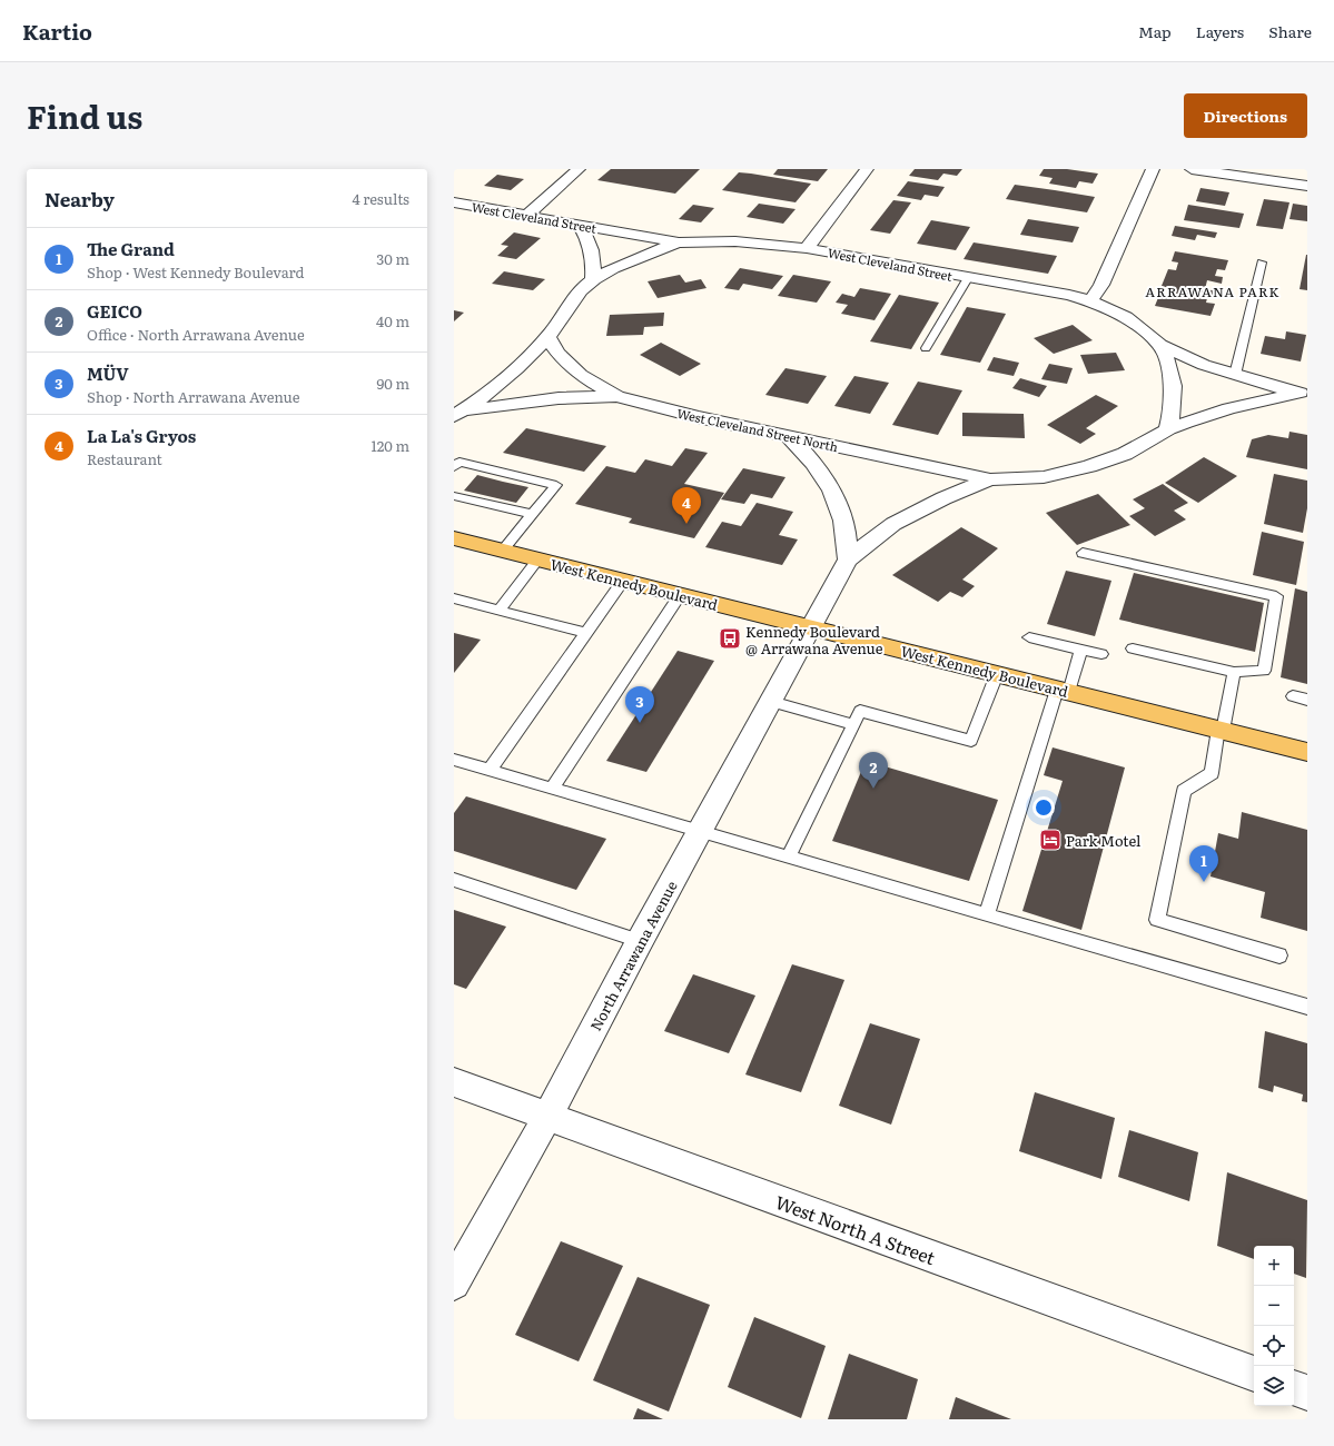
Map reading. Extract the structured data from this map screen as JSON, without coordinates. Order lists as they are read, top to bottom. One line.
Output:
{"streets":{"main road":["West Kennedy Boulevard"],"street":["West Cleveland Street","West Cleveland Street North","North Arrawana Avenue","West North A Street"]},"crossings":[["West Kennedy Boulevard","North Arrawana Avenue"],["North Arrawana Avenue","West North A Street"]],"districts":["ARRAWANA PARK"],"places":{"bus stop":["Kennedy Boulevard @ Arrawana Avenue"],"hotel":["Park Motel"]},"page":{"header":"Kartio","nav":["Map","Layers","Share"],"title":"Find us","buttons":"Directions","heading":["Nearby","4 results"],"list":[{"mark":"1","name":"The Grand","note":"Shop · West Kennedy Boulevard","value":"30 m"},{"mark":"2","name":"GEICO","note":"Office · North Arrawana Avenue","value":"40 m"},{"mark":"3","name":"MÜV","note":"Shop · North Arrawana Avenue","value":"90 m"},{"mark":"4","name":"La La's Gryos","note":"Restaurant","value":"120 m"}],"pins":["4","3","2","1"],"map_buttons":["+","−"]}}
